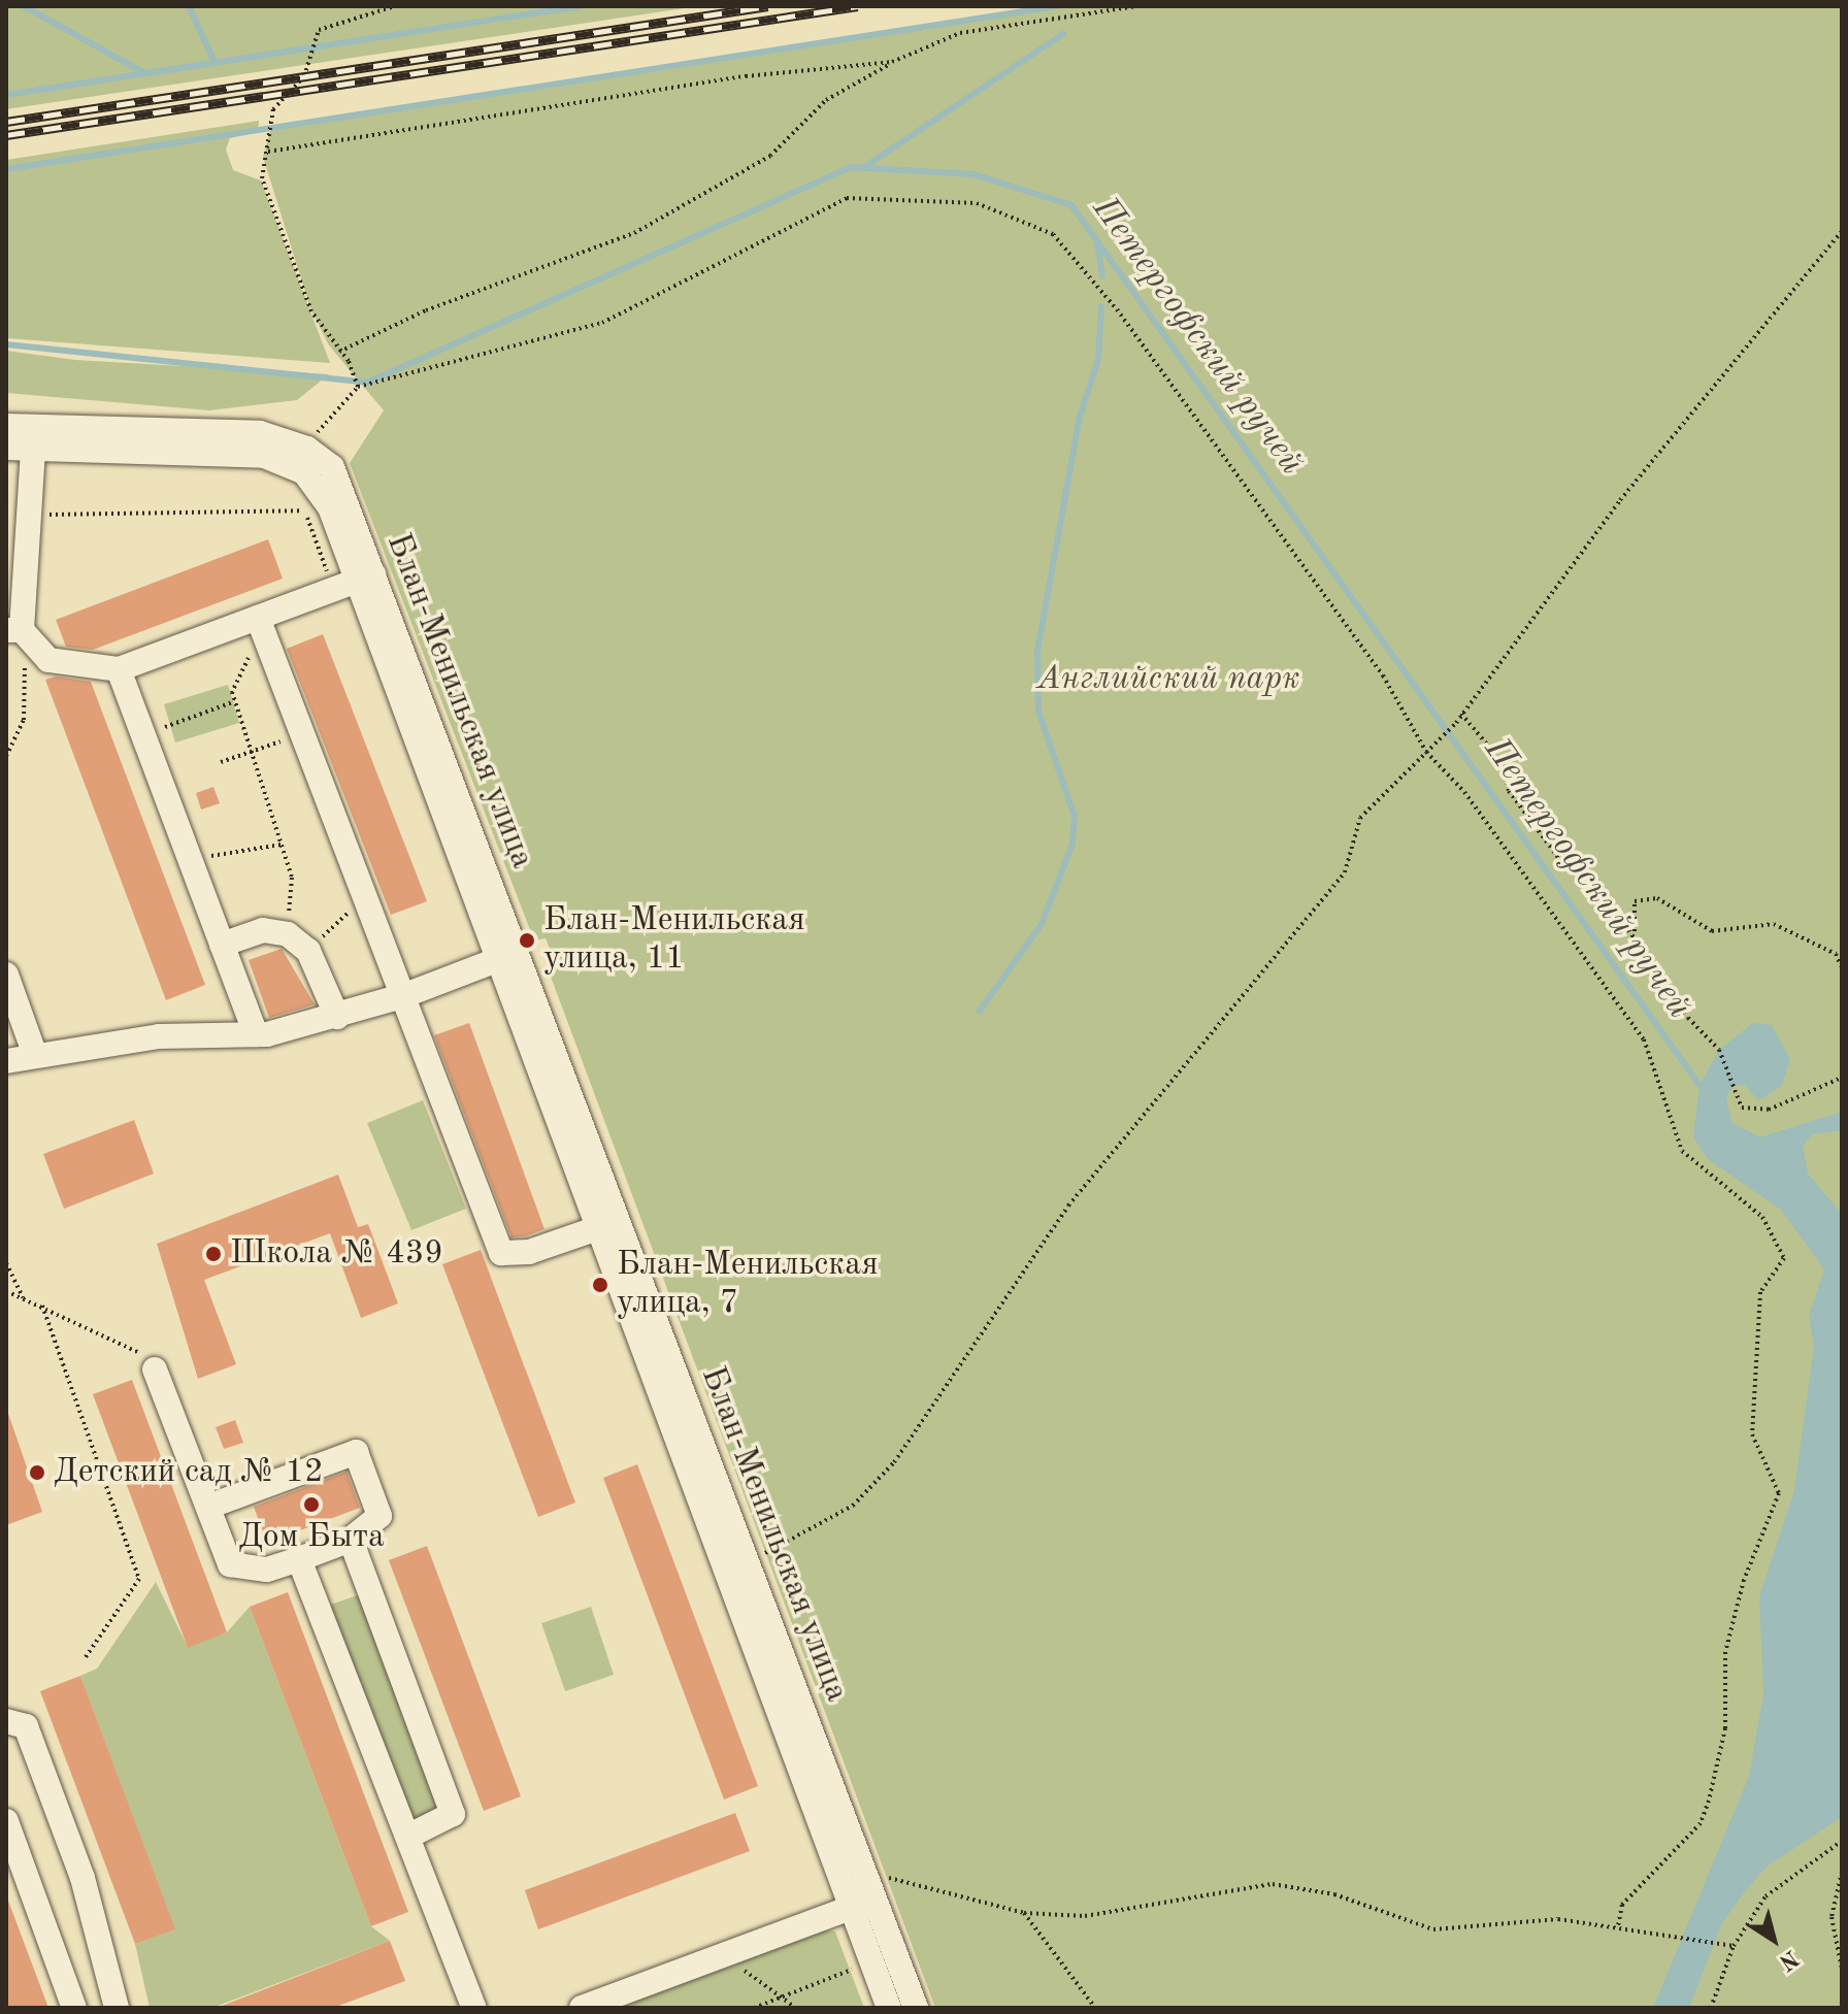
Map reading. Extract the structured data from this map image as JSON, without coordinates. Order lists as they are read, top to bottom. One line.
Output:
{"streets":{"street":["Блан-Менильская улица"]},"water":["Петергофский ручей"],"parks":["Английский парк"],"places":["Блан-Менильская улица, 11","Школа № 439","Блан-Менильская улица, 7","Детский сад № 12","Дом Быта"],"north":"bottom right"}
